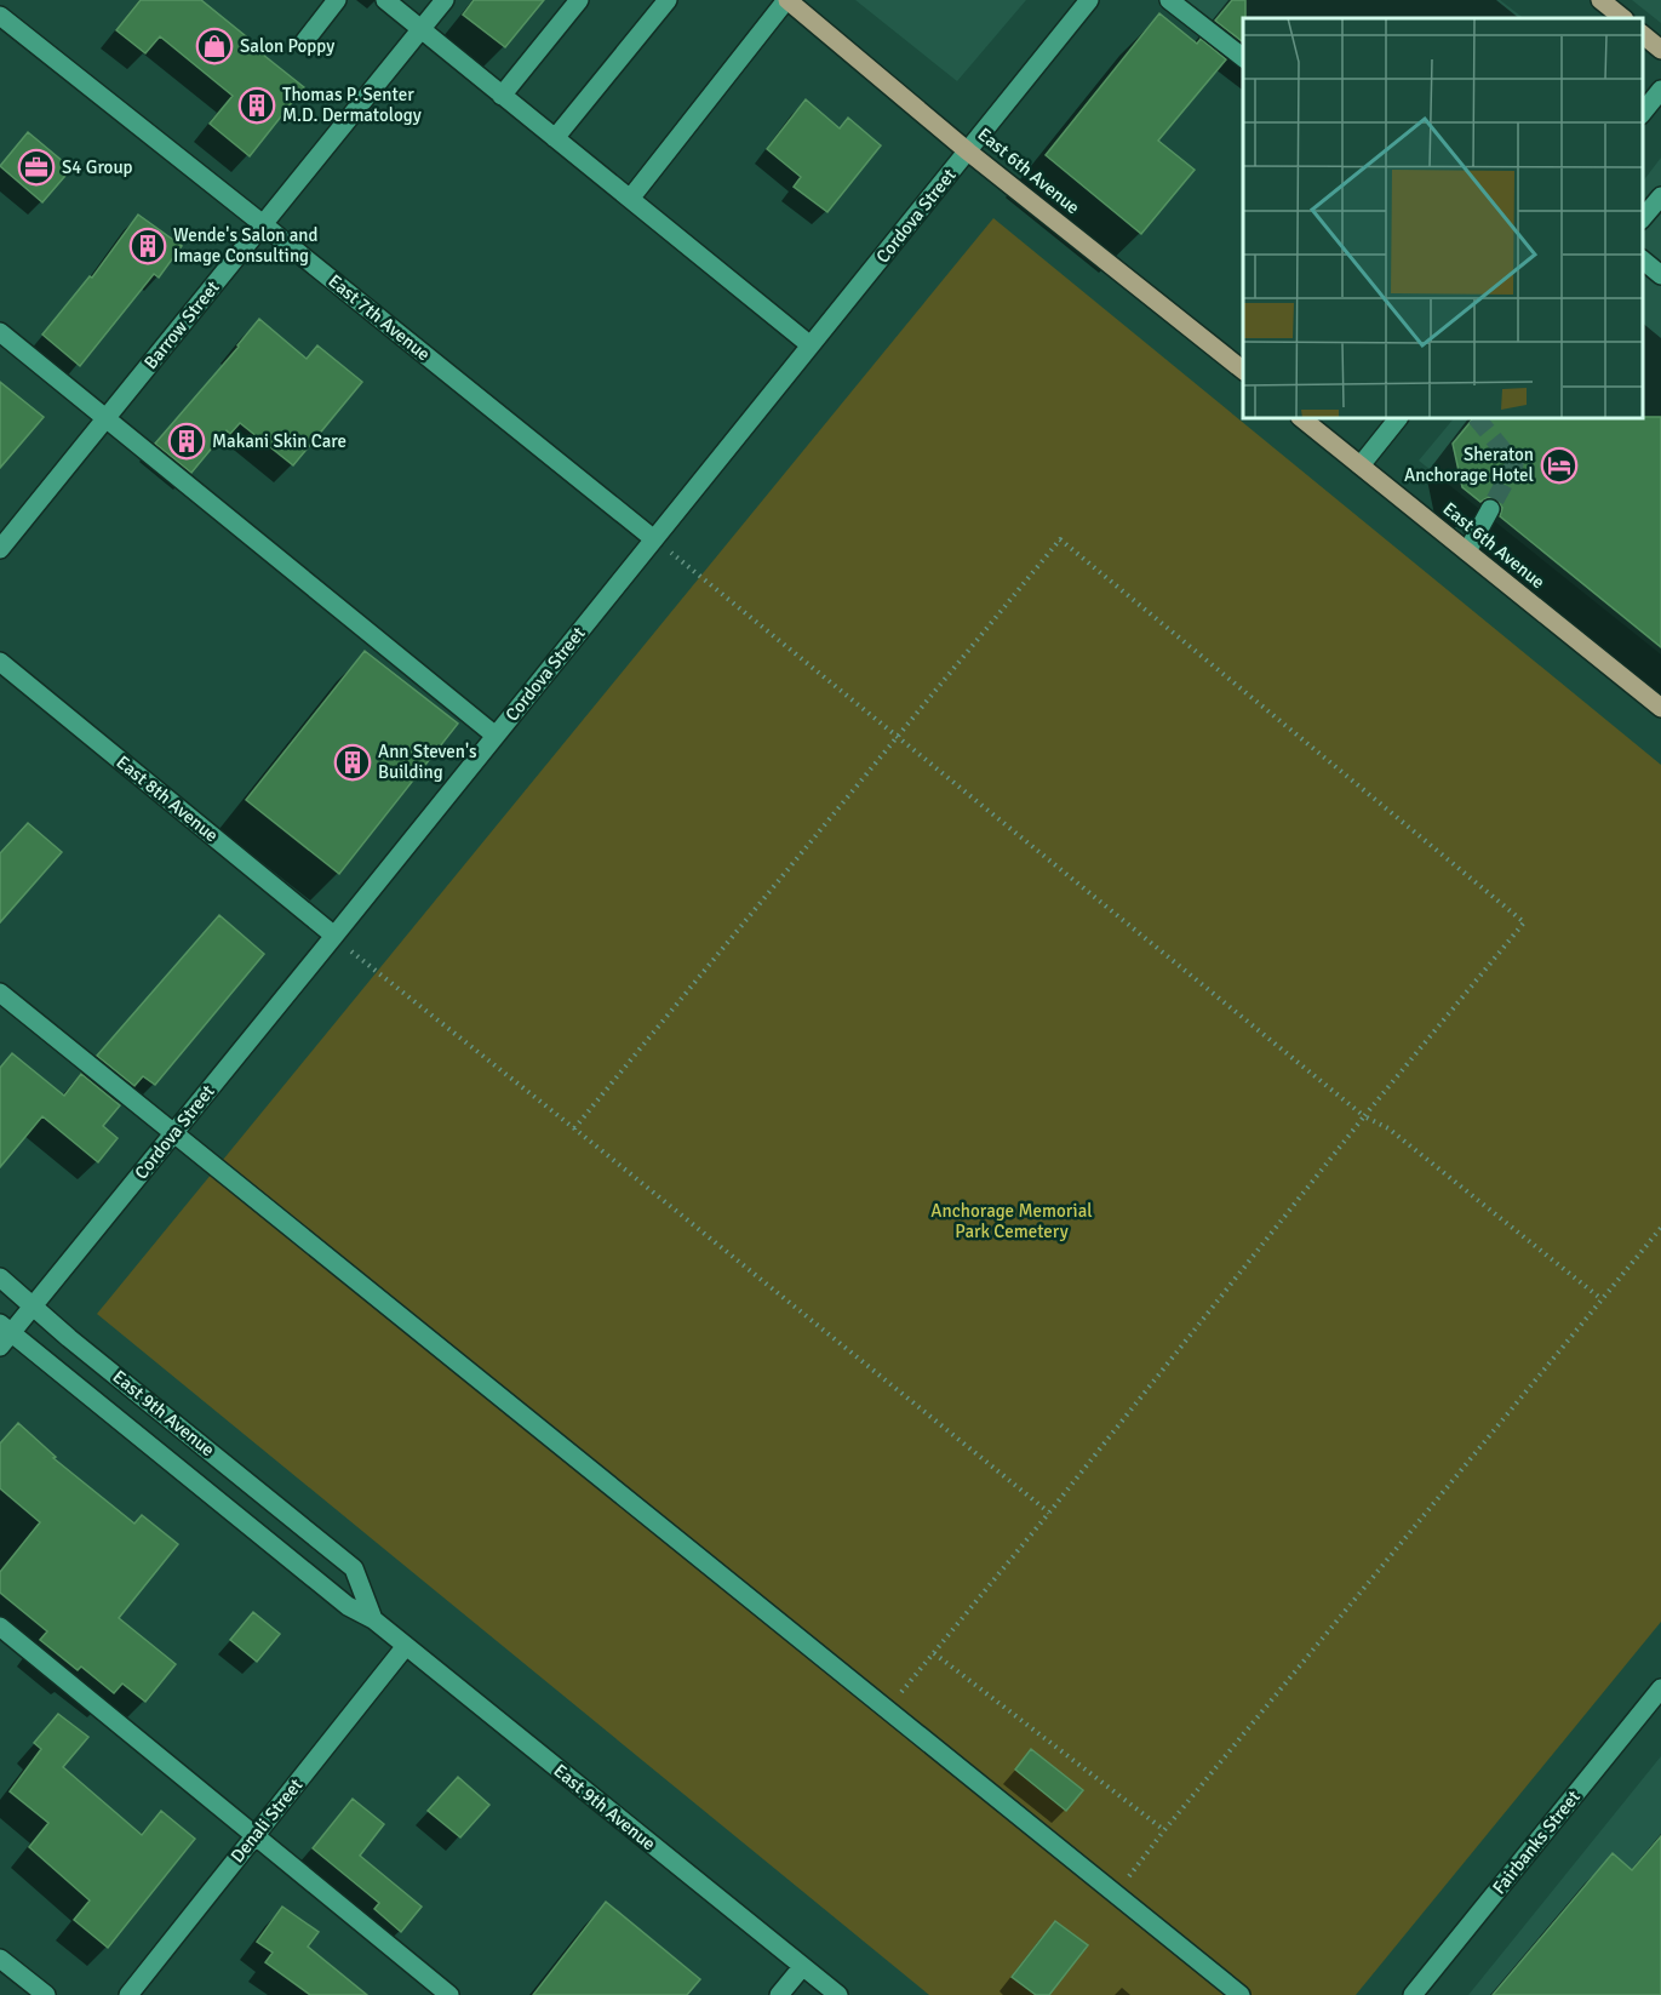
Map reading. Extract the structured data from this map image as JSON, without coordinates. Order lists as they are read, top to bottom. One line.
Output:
{"streets":{"main road":["East 6th Avenue"],"street":["Cordova Street","East 7th Avenue","Barrow Street","East 8th Avenue","East 9th Avenue","Denali Street","Fairbanks Street"]},"crossings":[["East 6th Avenue","Cordova Street"],["Cordova Street","East 7th Avenue"],["Cordova Street","East 8th Avenue"],["Cordova Street","East 9th Avenue"],["East 7th Avenue","Barrow Street"],["East 9th Avenue","Denali Street"]],"parks":["Anchorage Memorial Park Cemetery"],"places":{"shop":["Salon Poppy"],"building":["Thomas P. Senter M.D. Dermatology","Wende's Salon and Image Consulting","Makani Skin Care","Ann Steven's Building"],"office":["S4 Group"],"hotel":["Sheraton Anchorage Hotel"]}}
